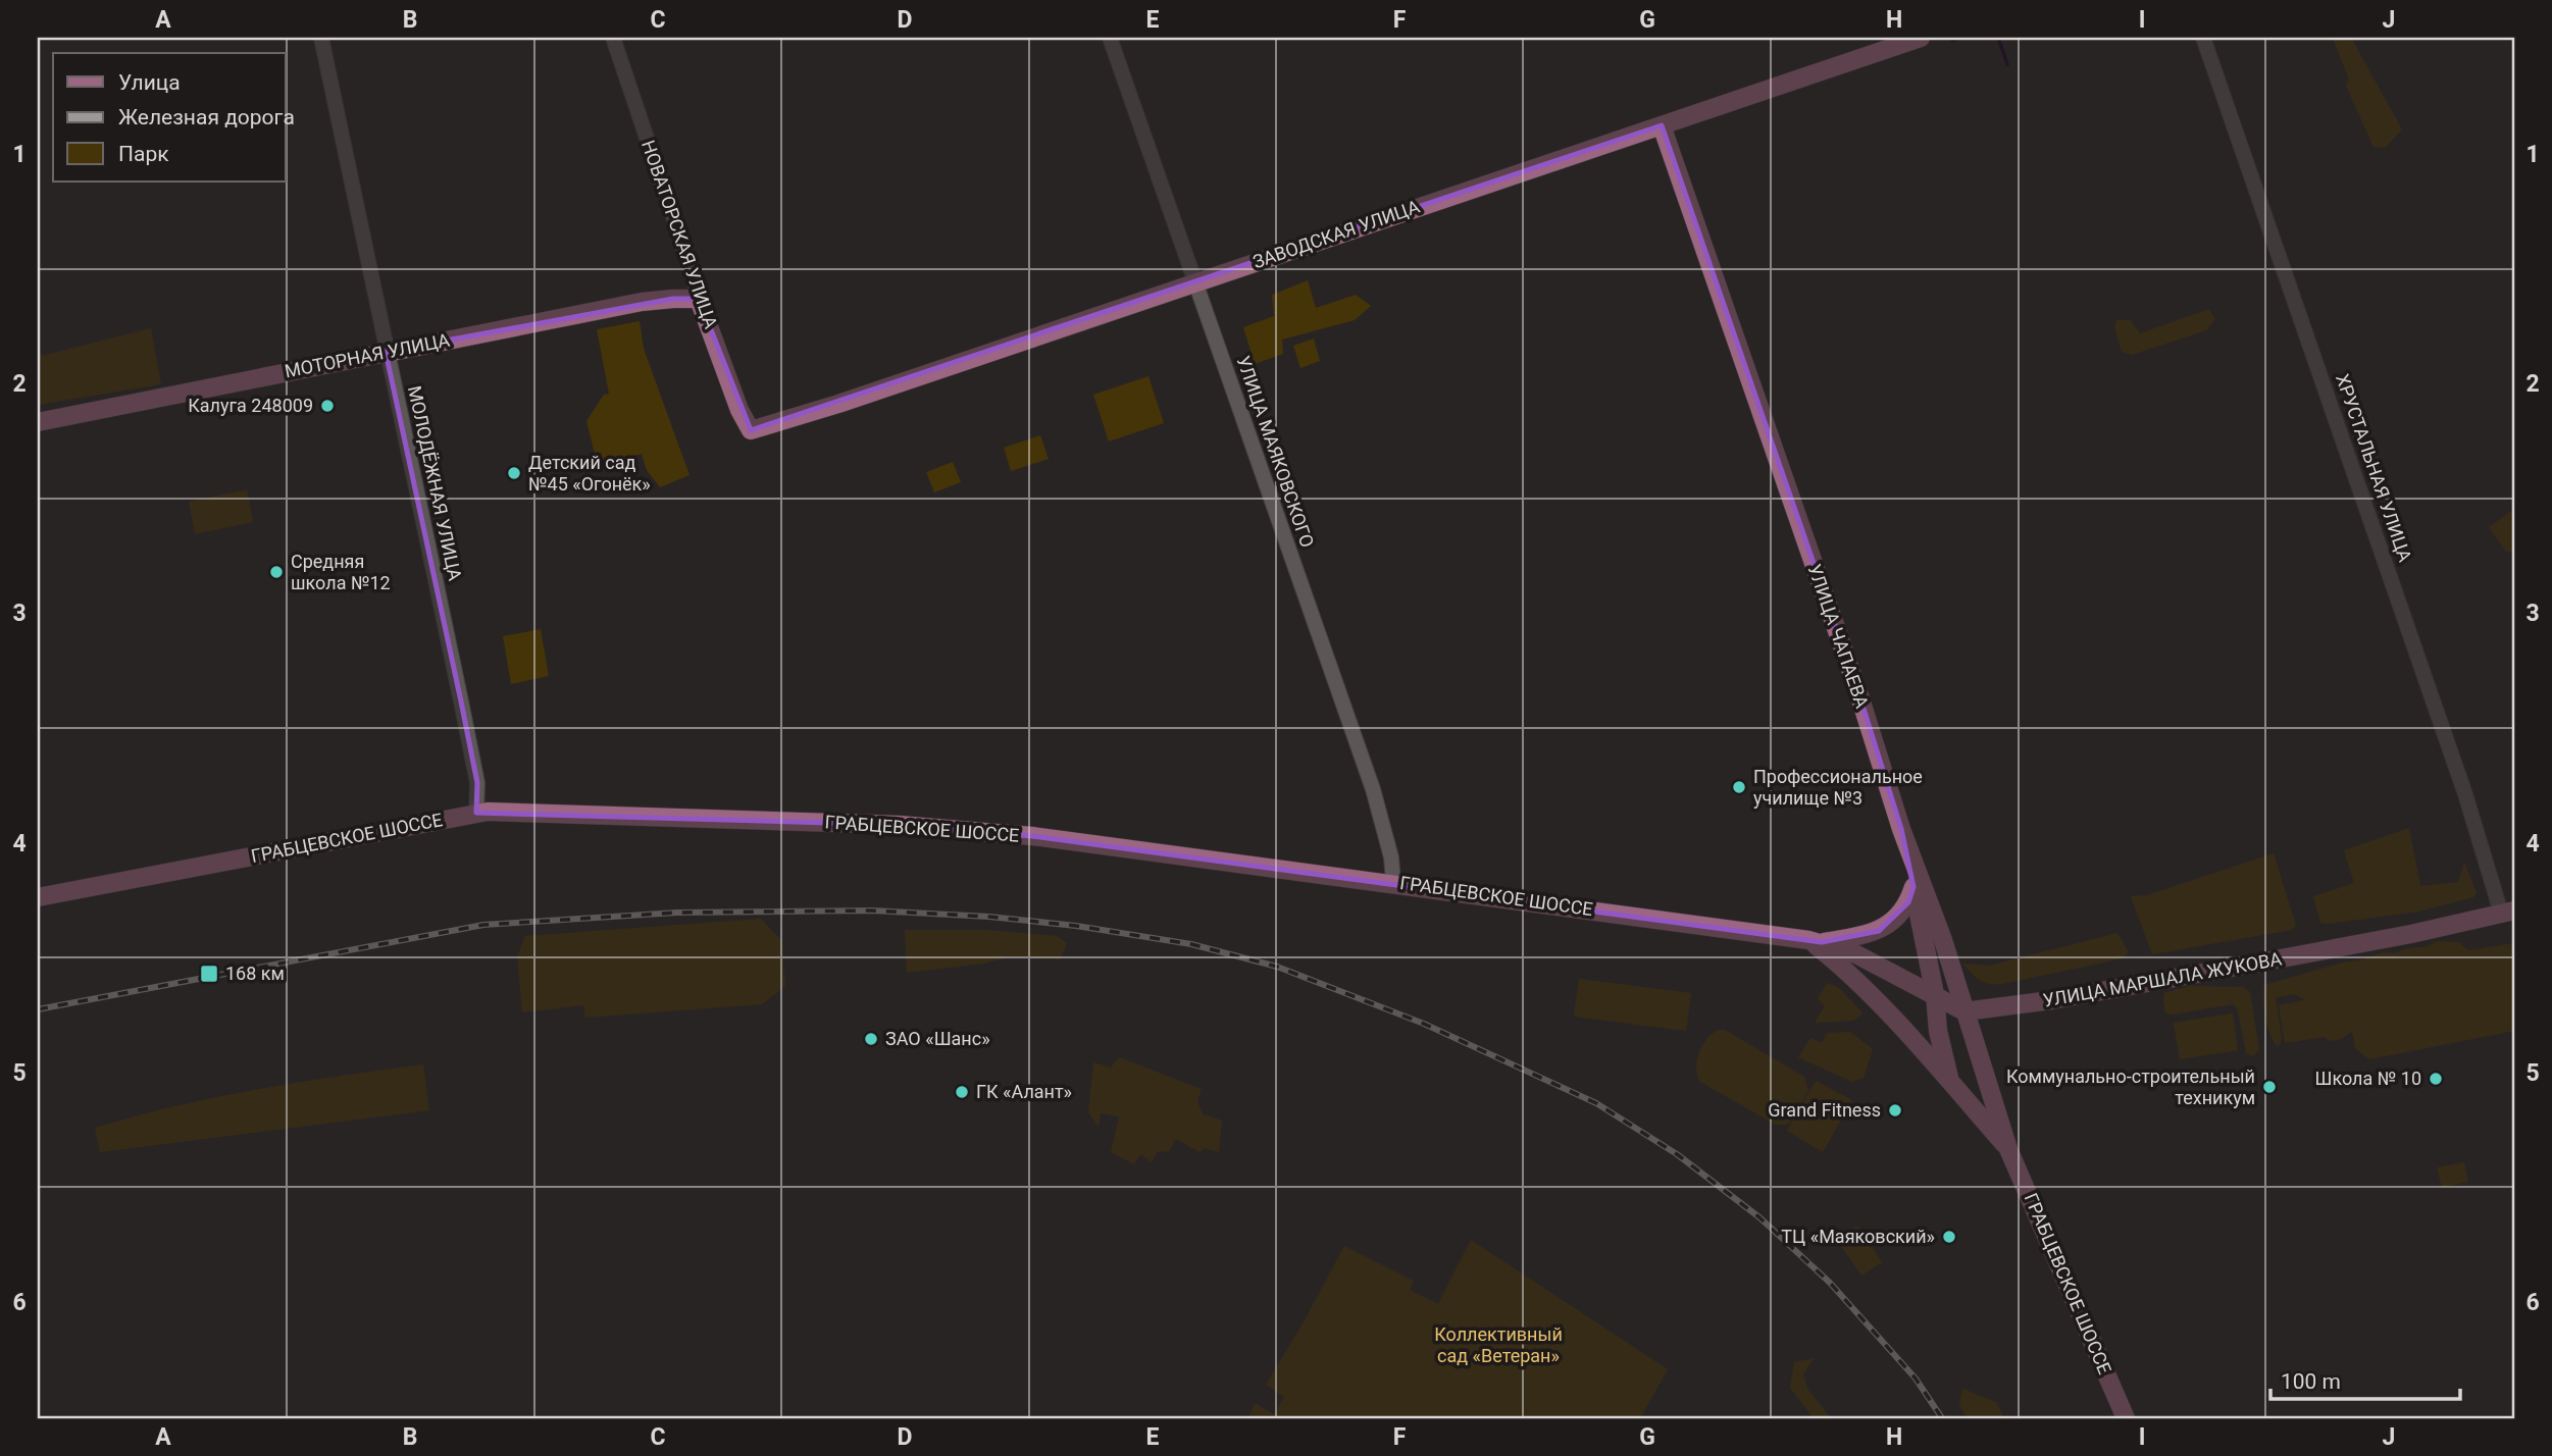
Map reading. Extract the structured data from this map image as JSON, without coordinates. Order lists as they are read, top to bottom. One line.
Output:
{"streets":{"main road":["НОВАТОРСКАЯ УЛИЦА","ЗАВОДСКАЯ УЛИЦА","МОТОРНАЯ УЛИЦА","УЛИЦА ЧАПАЕВА","ГРАБЦЕВСКОЕ ШОССЕ","УЛИЦА МАРШАЛА ЖУКОВА"],"street":["УЛИЦА МАЯКОВСКОГО","ХРУСТАЛЬНАЯ УЛИЦА","МОЛОДЁЖНАЯ УЛИЦА"]},"crossings":[["НОВАТОРСКАЯ УЛИЦА","ЗАВОДСКАЯ УЛИЦА"],["НОВАТОРСКАЯ УЛИЦА","МОТОРНАЯ УЛИЦА"],["ЗАВОДСКАЯ УЛИЦА","УЛИЦА МАЯКОВСКОГО"],["ЗАВОДСКАЯ УЛИЦА","УЛИЦА ЧАПАЕВА"],["МОТОРНАЯ УЛИЦА","МОЛОДЁЖНАЯ УЛИЦА"],["УЛИЦА МАЯКОВСКОГО","ГРАБЦЕВСКОЕ ШОССЕ"],["ХРУСТАЛЬНАЯ УЛИЦА","УЛИЦА МАРШАЛА ЖУКОВА"],["МОЛОДЁЖНАЯ УЛИЦА","ГРАБЦЕВСКОЕ ШОССЕ"],["УЛИЦА ЧАПАЕВА","ГРАБЦЕВСКОЕ ШОССЕ"],["УЛИЦА ЧАПАЕВА","УЛИЦА МАРШАЛА ЖУКОВА"]],"parks":["Коллективный сад «Ветеран»"],"places":{"other":["Калуга 248009","Детский сад №45 «Огонёк»","Средняя школа №12","Профессиональное училище №3","ЗАО «Шанс»","Школа № 10","Коммунально-строительный техникум","ГК «Алант»","Grand Fitness","ТЦ «Маяковский»"],"transit":["168 км"]},"legend":["Улица","Железная дорога","Парк"],"scale_bar":"100 m","grid":{"columns":["A","B","C","D","E","F","G","H","I","J"],"rows":["1","2","3","4","5","6"]}}
